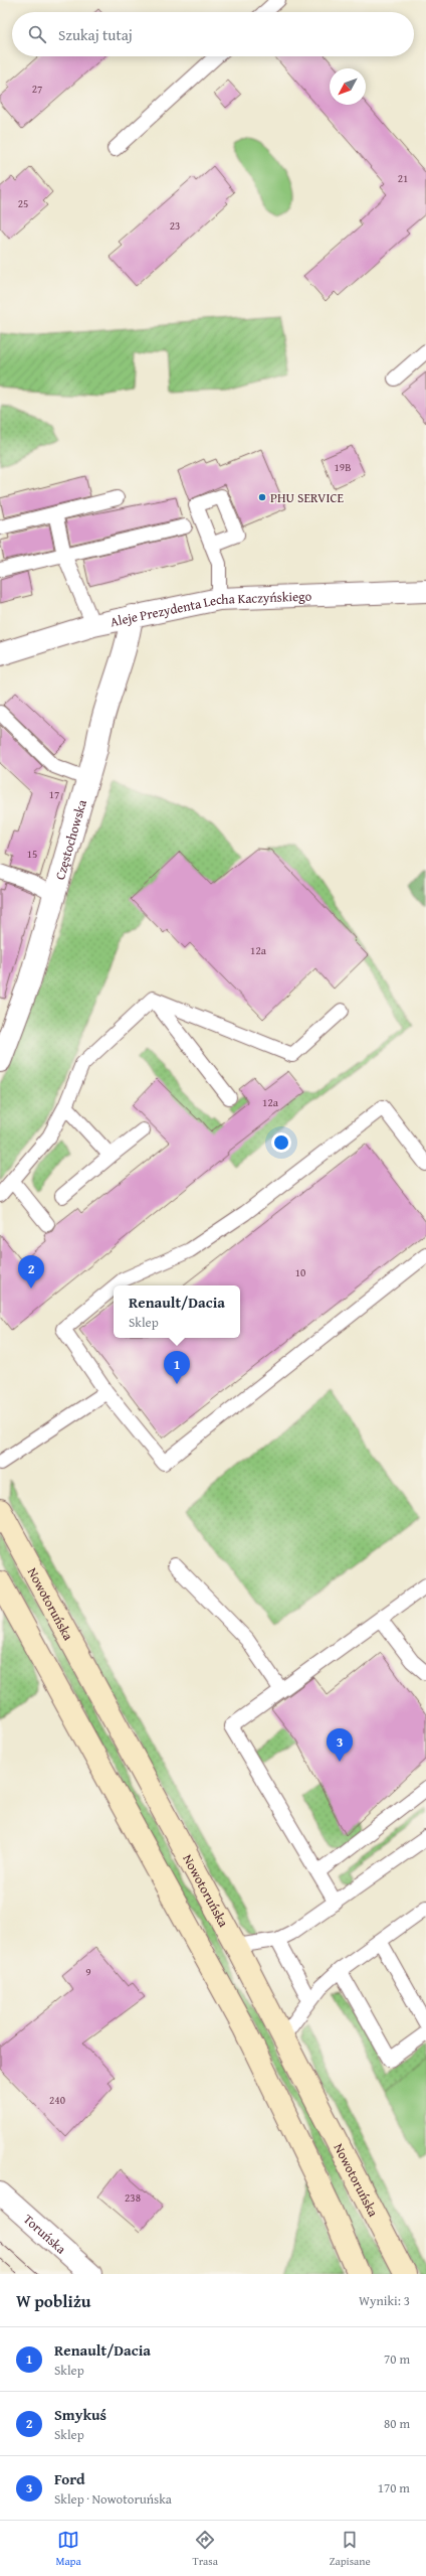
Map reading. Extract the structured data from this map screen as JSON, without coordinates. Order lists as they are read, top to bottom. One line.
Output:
{"streets":{"main road":["Nowotoruńska"],"street":["Aleje Prezydenta Lecha Kaczyńskiego","Częstochowska","Toruńska"]},"crossings":[["Aleje Prezydenta Lecha Kaczyńskiego","Częstochowska"]],"places":["PHU SERVICE"],"house_numbers":["27","21","25","23","19B","17","15","12a","12a","10","9","240","238"],"north":"bottom left","page":{"search":"Szukaj tutaj","pins":["2","1","3"],"popup":["Renault/Dacia","Sklep"],"heading":["W pobliżu","Wyniki: 3"],"list":[{"mark":"1","name":"Renault/Dacia","note":"Sklep","value":"70 m"},{"mark":"2","name":"Smykuś","note":"Sklep","value":"80 m"},{"mark":"3","name":"Ford","note":"Sklep · Nowotoruńska","value":"170 m"}],"nav":["Mapa","Trasa","Zapisane"]}}
